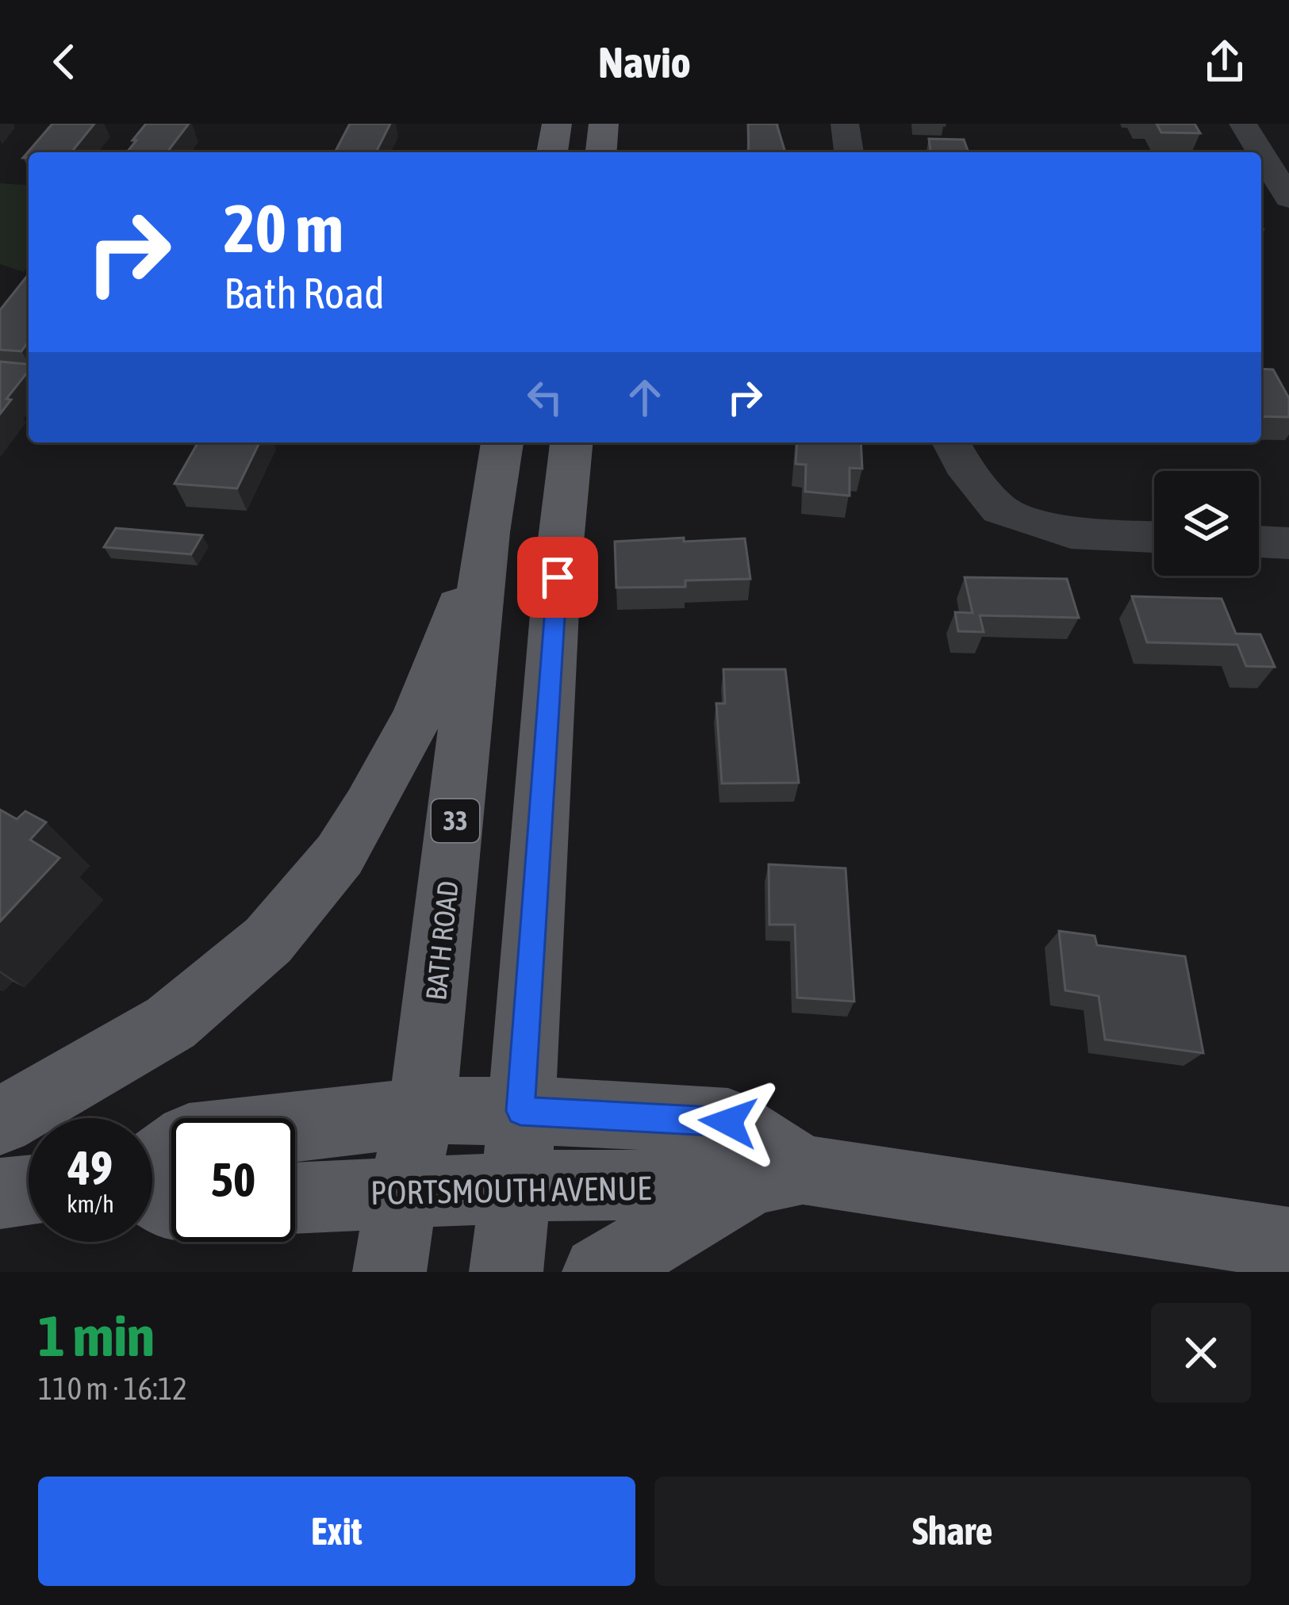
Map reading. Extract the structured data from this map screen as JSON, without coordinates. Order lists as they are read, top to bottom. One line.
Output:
{"streets":{"main road":["33","BATH ROAD","PORTSMOUTH AVENUE"]},"crossings":[["BATH ROAD","PORTSMOUTH AVENUE"]],"page":{"header":"Navio","turn":["20 m","Bath Road"],"speed":"49 km/h","limit":"50","heading":["1 min","110 m · 16:12"],"buttons":["Exit","Share"]}}
